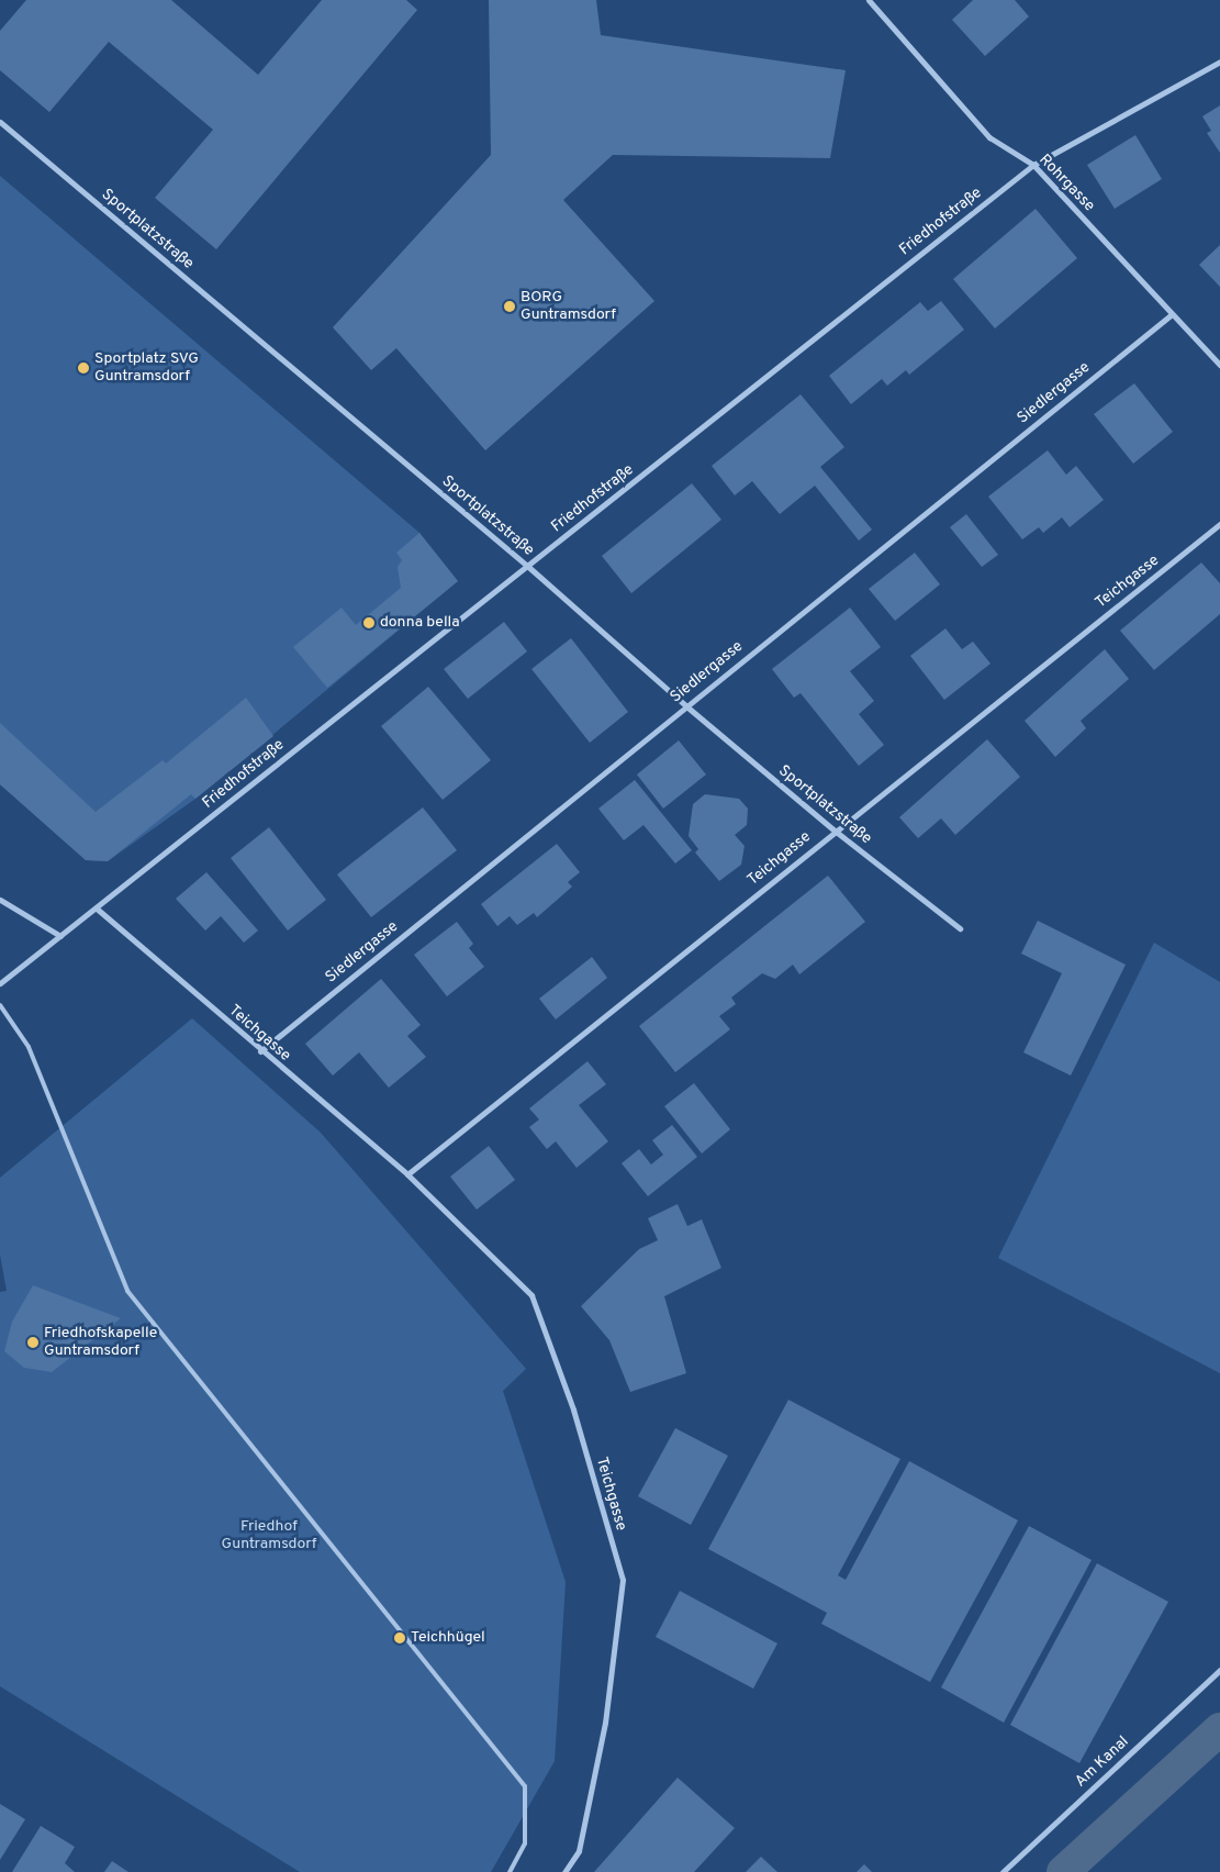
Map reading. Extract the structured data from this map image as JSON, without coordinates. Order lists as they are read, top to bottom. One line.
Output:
{"streets":{"street":["Rohrgasse","Friedhofstraße","Sportplatzstraße","Siedlergasse","Teichgasse","Am Kanal"]},"crossings":[["Rohrgasse","Friedhofstraße"],["Rohrgasse","Siedlergasse"],["Friedhofstraße","Sportplatzstraße"],["Friedhofstraße","Teichgasse"],["Sportplatzstraße","Siedlergasse"],["Sportplatzstraße","Teichgasse"],["Siedlergasse","Teichgasse"]],"parks":["Friedhof Guntramsdorf"],"places":["BORG Guntramsdorf","Sportplatz SVG Guntramsdorf","donna bella","Friedhofskapelle Guntramsdorf","Teichhügel"]}
